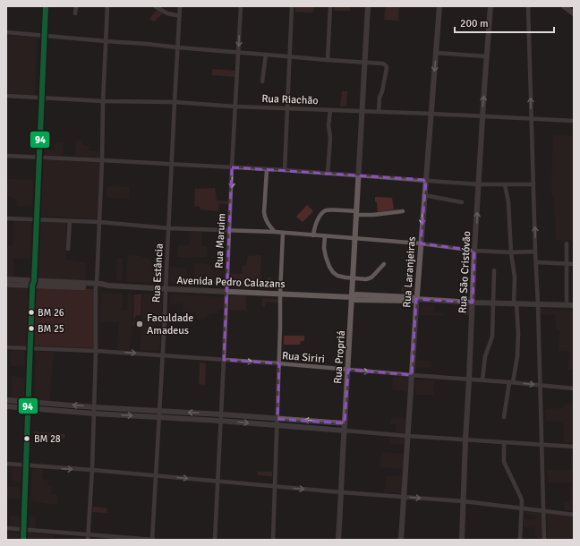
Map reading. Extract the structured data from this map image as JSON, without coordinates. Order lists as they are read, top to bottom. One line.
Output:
{"streets":{"street":["Rua Riachão","Rua Maruim","Rua Laranjeiras","Rua São Cristóvão","Rua Estância","Avenida Pedro Calazans","Rua Siriri","Rua Propriá"]},"crossings":[["Rua Riachão","Rua Maruim"],["Rua Riachão","Rua Laranjeiras"],["Rua Riachão","Rua São Cristóvão"],["Rua Riachão","Rua Estância"],["Rua Riachão","Rua Propriá"],["Rua Maruim","Avenida Pedro Calazans"],["Rua Maruim","Rua Siriri"],["Rua Laranjeiras","Avenida Pedro Calazans"],["Rua Laranjeiras","Rua Siriri"],["Rua São Cristóvão","Avenida Pedro Calazans"],["Rua São Cristóvão","Rua Siriri"],["Rua Estância","Avenida Pedro Calazans"],["Rua Estância","Rua Siriri"],["Avenida Pedro Calazans","Rua Propriá"],["Rua Siriri","Rua Propriá"]],"one_way":["Rua Siriri"],"places":["BM 26","Faculdade Amadeus","BM 25","BM 28"],"lines":["transit line 94"],"scale_bar":"200 m"}
